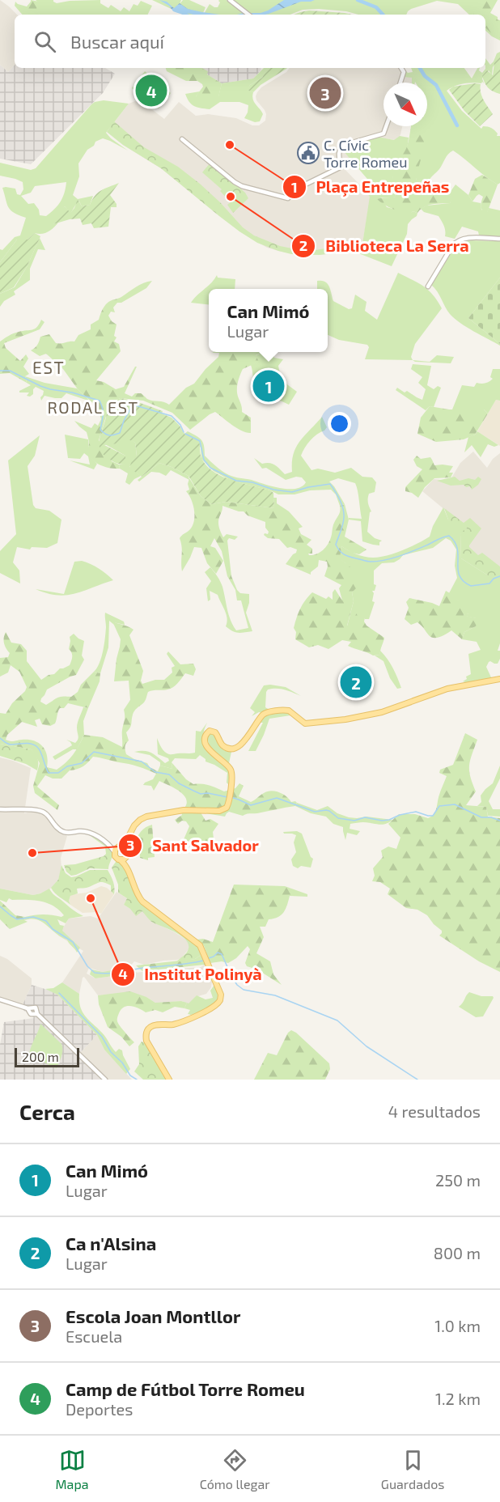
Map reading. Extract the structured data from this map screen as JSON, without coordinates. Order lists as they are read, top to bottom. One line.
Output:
{"districts":["EST","RODAL EST"],"places":{"other":["Plaça Entrepeñas","Biblioteca La Serra","Sant Salvador","Institut Polinyà"],"public building":["C. Cívic Torre Romeu"]},"scale_bar":"200 m","north":"bottom right","page":{"search":"Buscar aquí","pins":["4","3","1","2"],"popup":["Can Mimó","Lugar"],"scale":"200 m","heading":["Cerca","4 resultados"],"list":[{"mark":"1","name":"Can Mimó","note":"Lugar","value":"250 m"},{"mark":"2","name":"Ca n'Alsina","note":"Lugar","value":"800 m"},{"mark":"3","name":"Escola Joan Montllor","note":"Escuela","value":"1.0 km"},{"mark":"4","name":"Camp de Fútbol Torre Romeu","note":"Deportes","value":"1.2 km"}],"nav":["Mapa","Cómo llegar","Guardados"]}}
